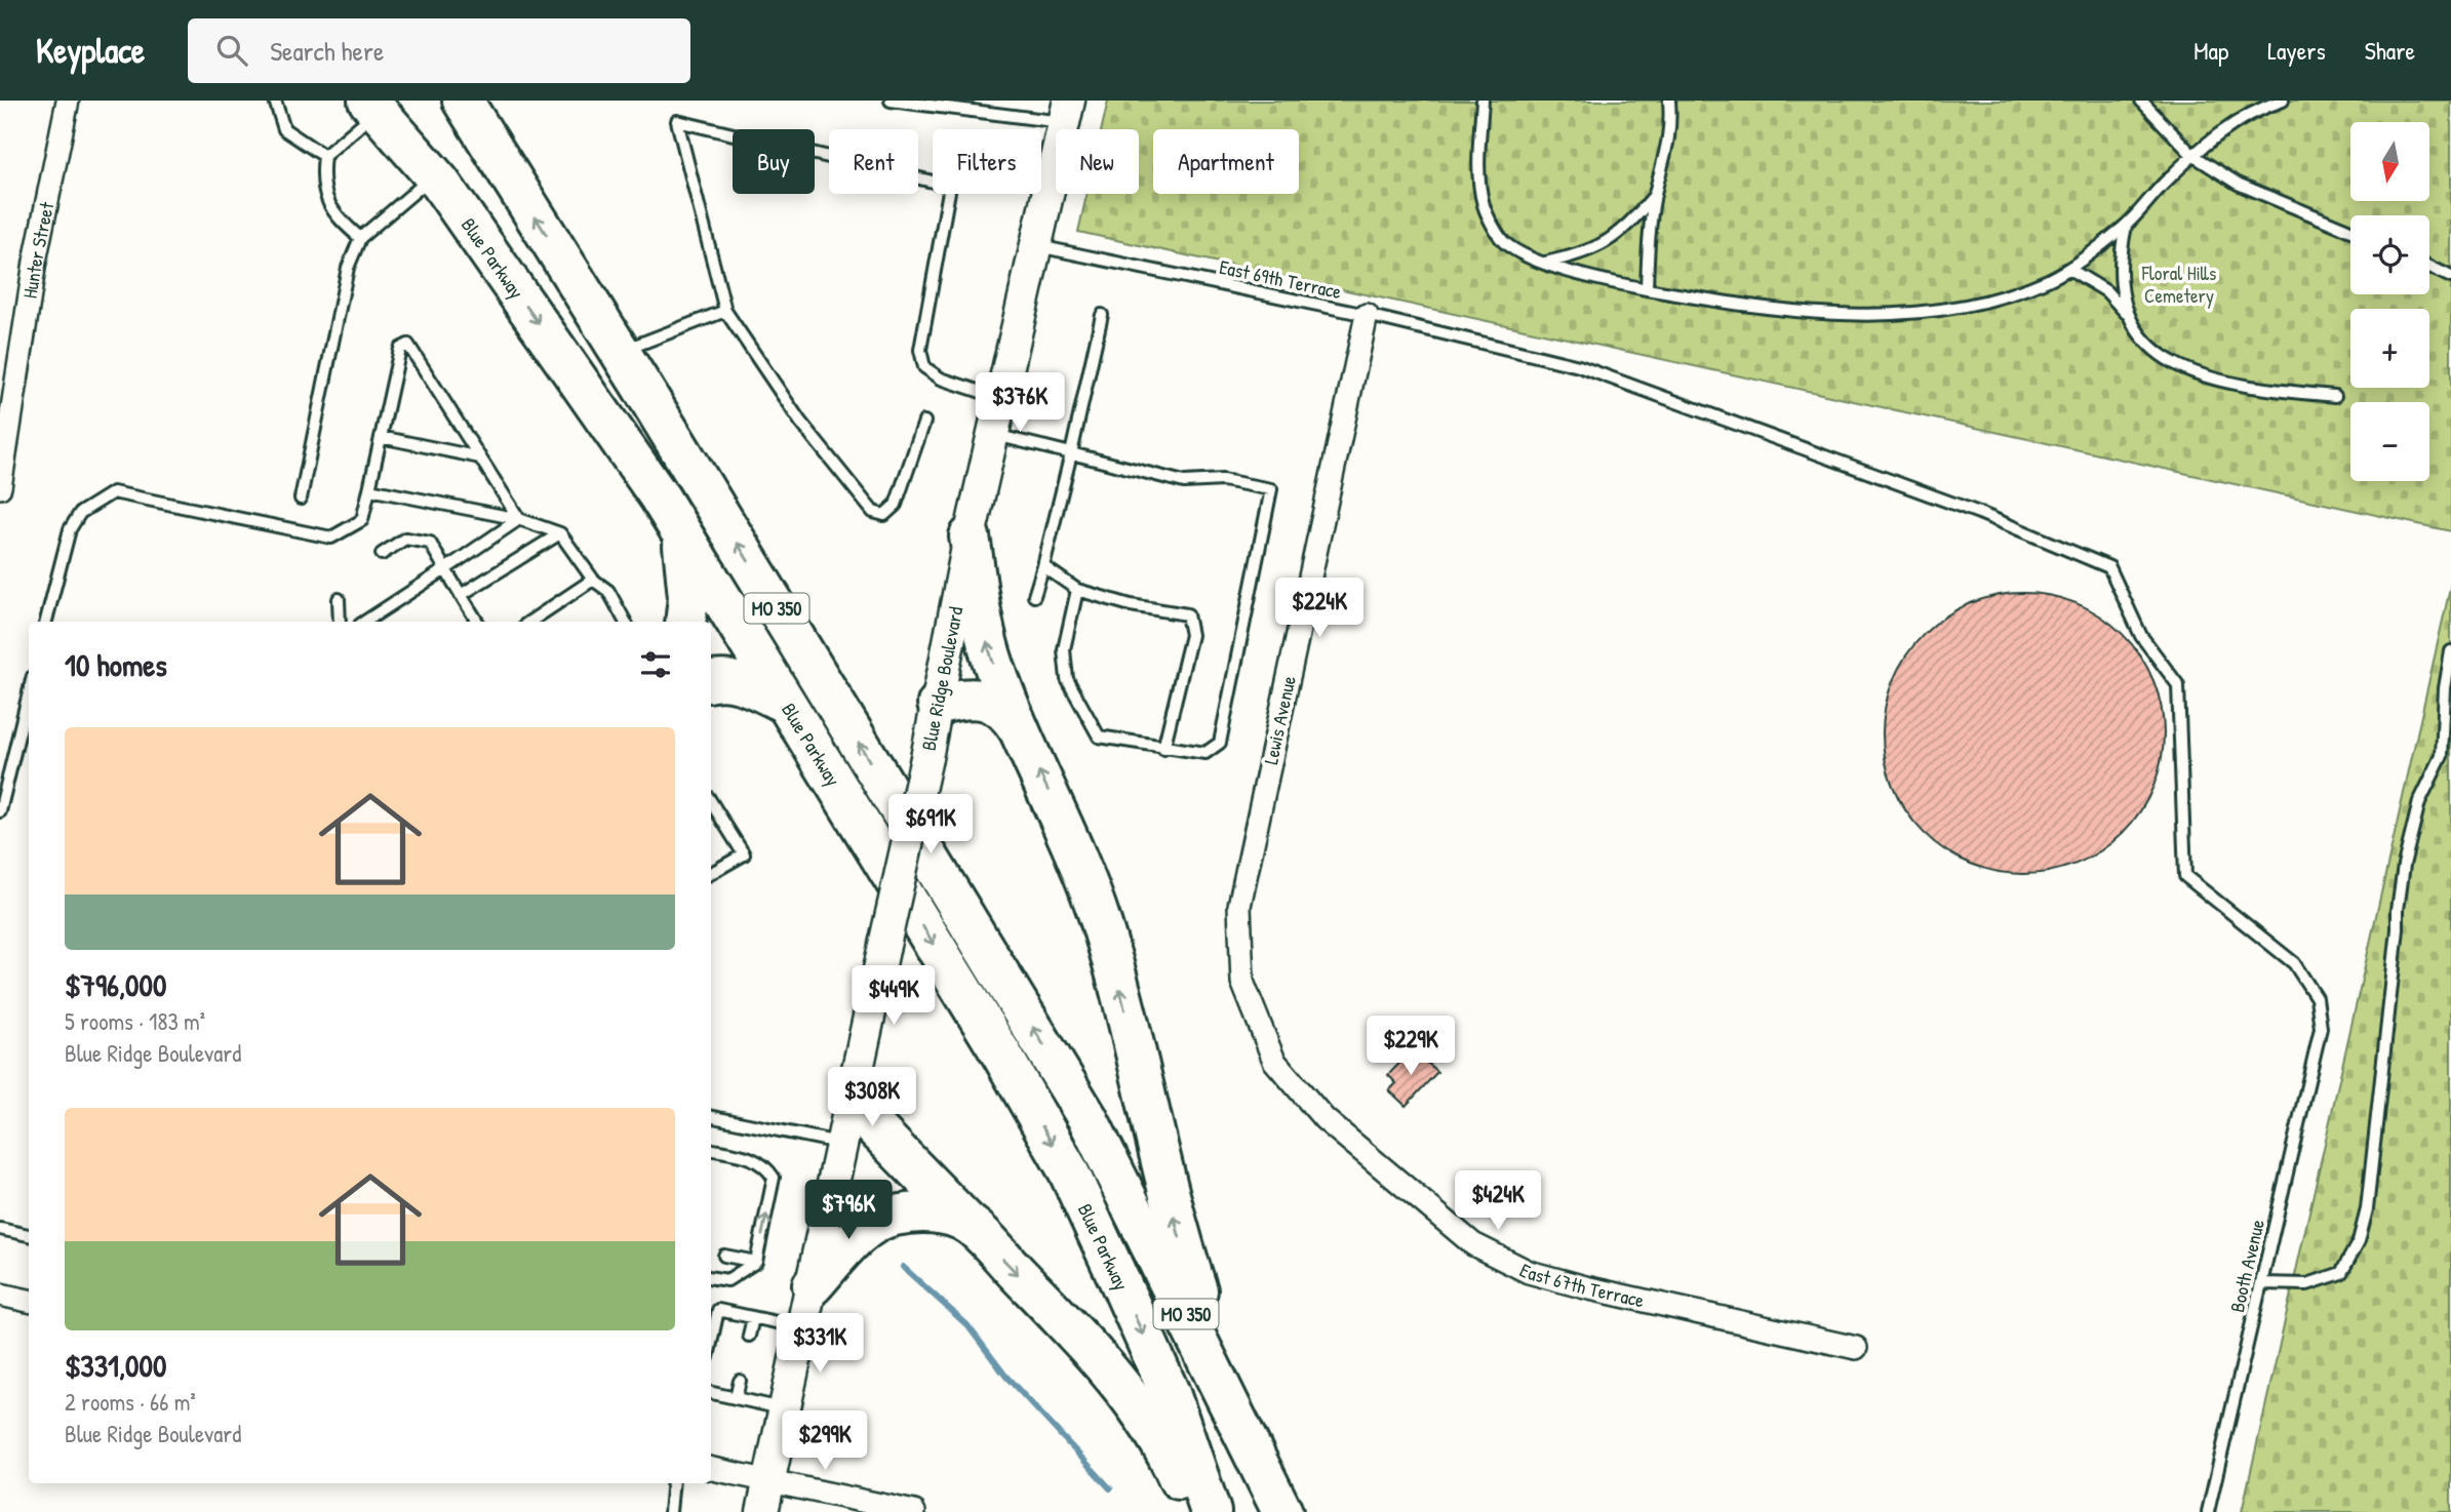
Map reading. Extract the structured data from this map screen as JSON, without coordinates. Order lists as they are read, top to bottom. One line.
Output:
{"streets":{"highway":["Blue Parkway","MO 350"],"main road":["Blue Ridge Boulevard"],"street":["Hunter Street","Lewis Avenue","East 67th Terrace"],"lane":["East 69th Terrace","Booth Avenue"]},"crossings":[["East 69th Terrace","Blue Ridge Boulevard"],["East 69th Terrace","Lewis Avenue"],["East 69th Terrace","Booth Avenue"],["Lewis Avenue","East 67th Terrace"]],"parks":["Floral Hills Cemetery"],"north":"bottom","page":{"header":"Keyplace","search":"Search here","nav":["Map","Layers","Share"],"map_buttons":["+","−"],"chip":["Buy","Rent","Filters","New","Apartment"],"price":["$376K","$224K","$691K","$449K","$229K","$308K","$424K","$796K","$331K","$299K"],"heading":"10 homes","list":[{"name":"$796,000","note":"5 rooms · 183 m² · Blue Ridge Boulevard"},{"name":"$331,000","note":"2 rooms · 66 m² · Blue Ridge Boulevard"}]}}
